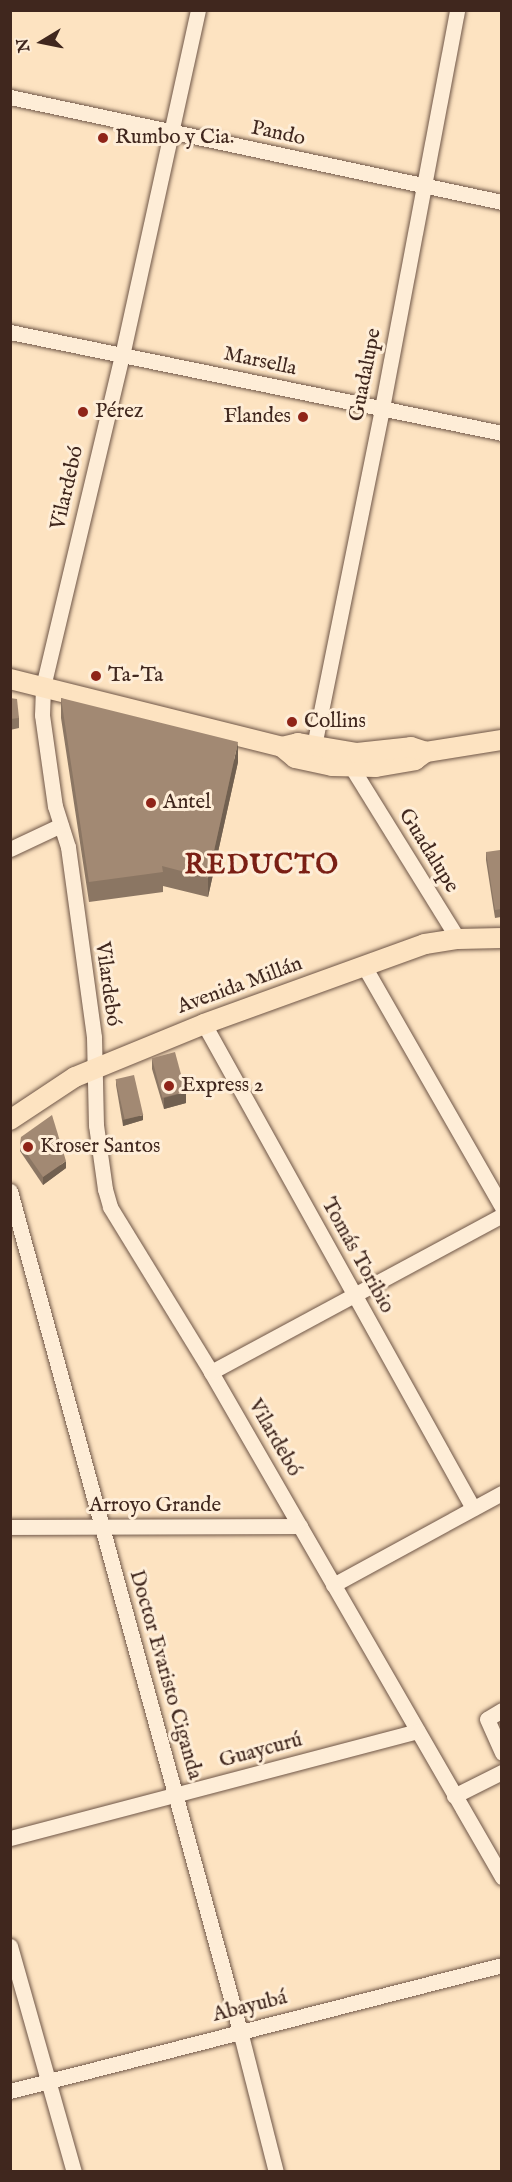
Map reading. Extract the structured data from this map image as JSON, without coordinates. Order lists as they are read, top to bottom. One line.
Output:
{"streets":{"main road":["Avenida Millán"],"street":["Pando","Marsella","Guadalupe","Vilardebó","Tomás Toribio","Arroyo Grande","Doctor Evaristo Ciganda","Guaycurú","Abayubá"]},"crossings":[["Pando","Guadalupe"],["Pando","Vilardebó"],["Marsella","Guadalupe"],["Marsella","Vilardebó"],["Guadalupe","Avenida Millán"],["Vilardebó","Avenida Millán"],["Vilardebó","Arroyo Grande"],["Vilardebó","Guaycurú"],["Avenida Millán","Tomás Toribio"],["Arroyo Grande","Doctor Evaristo Ciganda"],["Doctor Evaristo Ciganda","Guaycurú"],["Doctor Evaristo Ciganda","Abayubá"]],"districts":["REDUCTO"],"places":["Rumbo y Cia.","Pérez","Flandes","Ta-Ta","Collins","Antel","Express 2","Kroser Santos"],"north":"left"}
